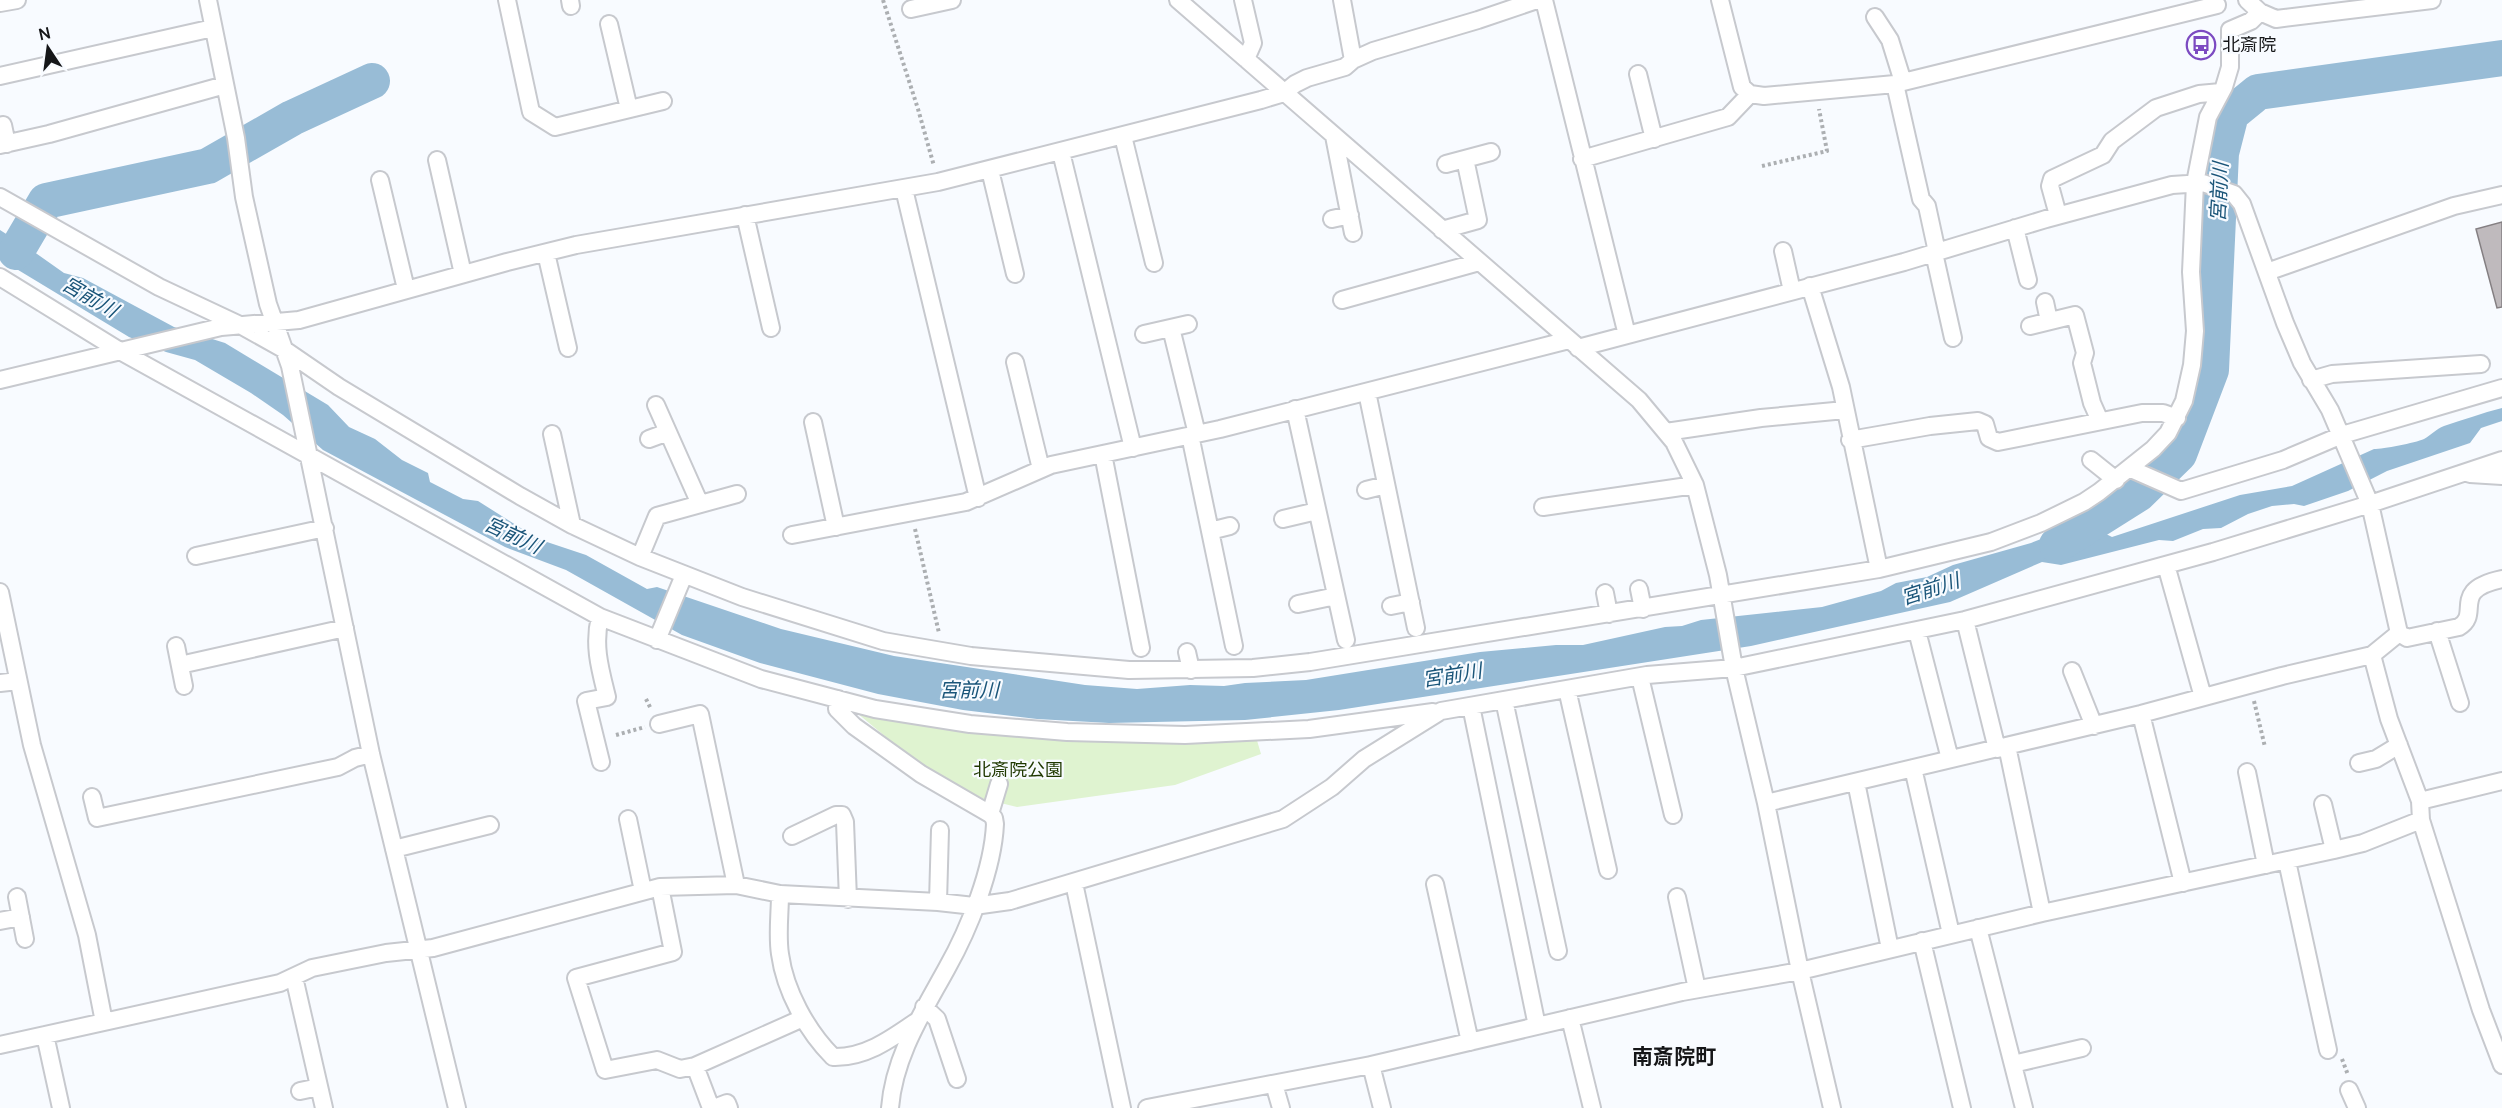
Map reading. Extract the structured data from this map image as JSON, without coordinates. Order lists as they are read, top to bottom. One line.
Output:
{"districts":["南斎院町"],"water":["宮前川"],"parks":["北斎院公園"],"places":{"bus stop":["北斎院"]},"north":"top"}
